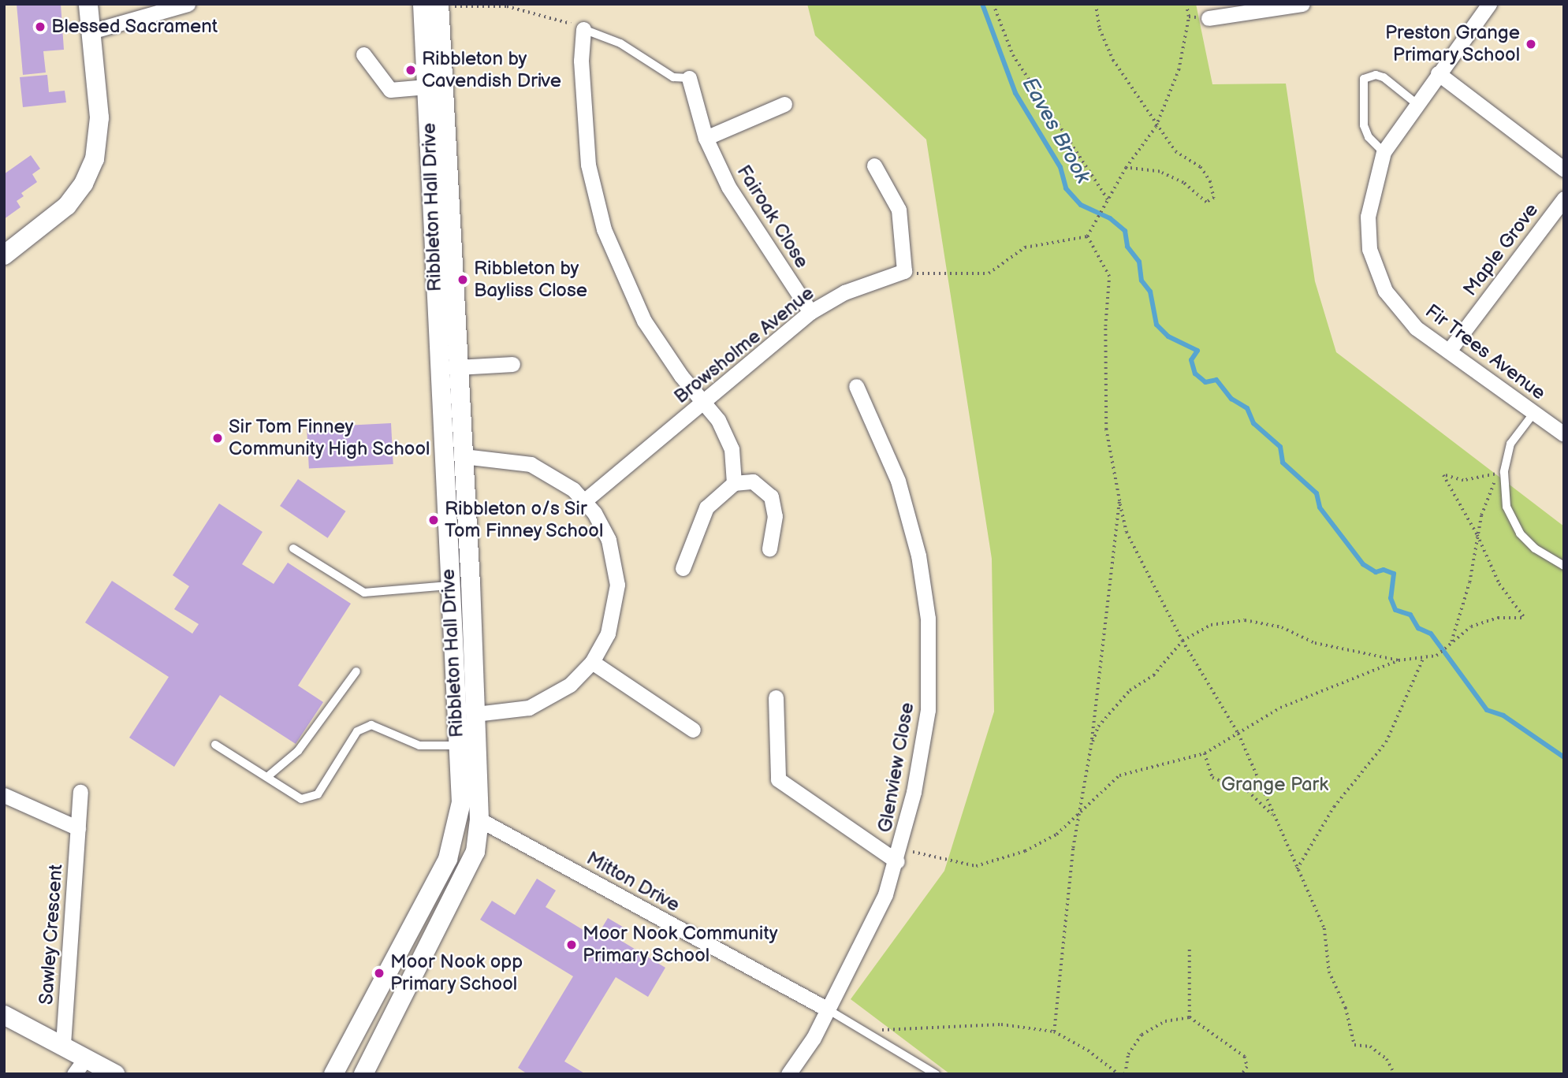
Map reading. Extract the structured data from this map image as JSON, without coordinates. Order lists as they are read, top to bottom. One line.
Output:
{"streets":{"street":["Ribbleton Hall Drive","Fairoak Close","Maple Grove","Browsholme Avenue","Fir Trees Avenue","Glenview Close","Mitton Drive","Sawley Crescent"]},"crossings":[["Ribbleton Hall Drive","Mitton Drive"],["Fairoak Close","Browsholme Avenue"],["Maple Grove","Fir Trees Avenue"],["Glenview Close","Mitton Drive"]],"water":["Eaves Brook"],"parks":["Grange Park"],"places":["Blessed Sacrament","Preston Grange Primary School","Ribbleton by Cavendish Drive","Ribbleton by Bayliss Close","Sir Tom Finney Community High School","Ribbleton o/s Sir Tom Finney School","Moor Nook Community Primary School","Moor Nook opp Primary School"]}
